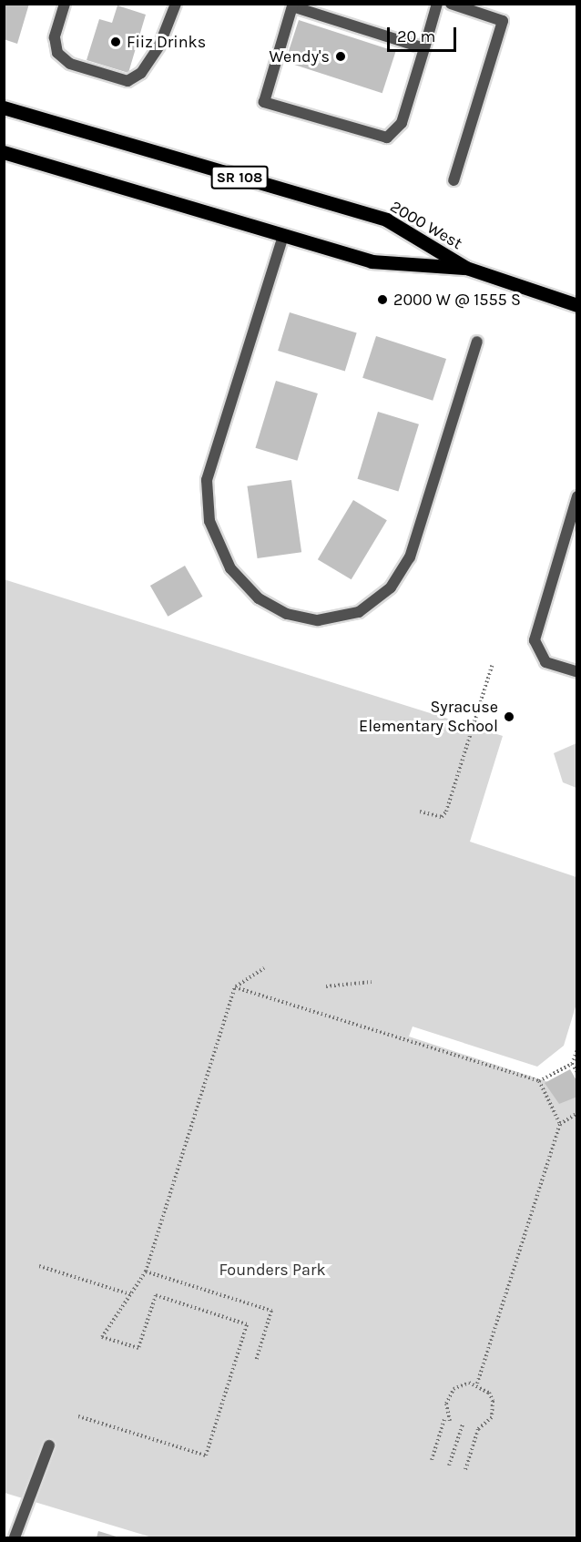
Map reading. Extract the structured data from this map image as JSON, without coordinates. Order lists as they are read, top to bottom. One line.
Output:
{"streets":{"main road":["SR 108","2000 West"]},"crossings":[["SR 108","2000 West"]],"parks":["Founders Park"],"places":["Fiiz Drinks","Wendy's","2000 W @ 1555 S","Syracuse Elementary School"],"scale_bar":"20 m"}
